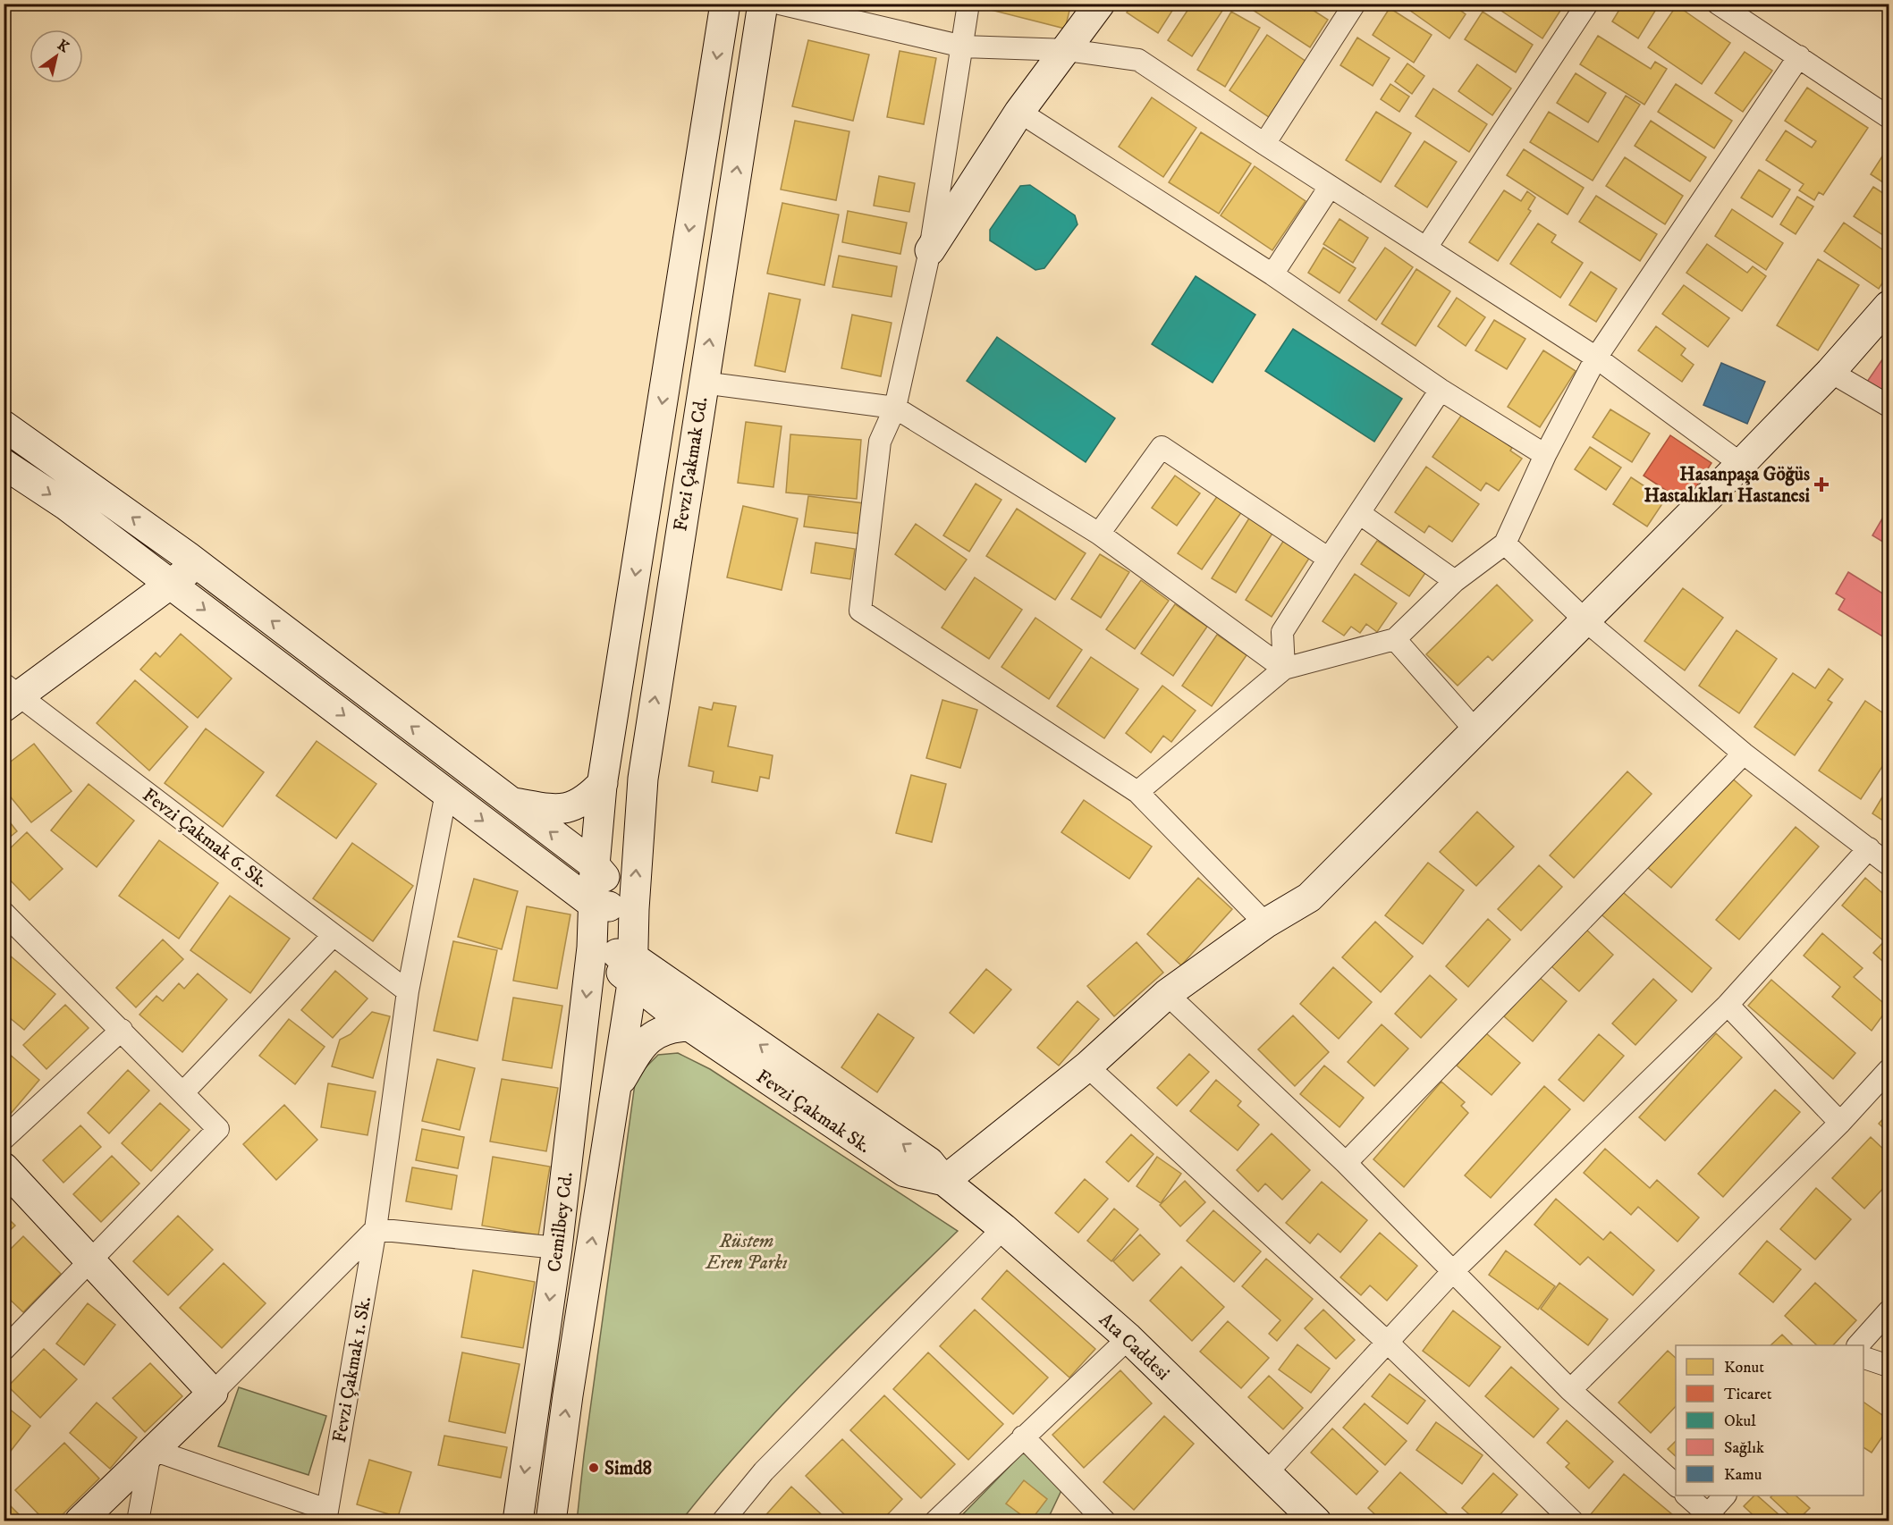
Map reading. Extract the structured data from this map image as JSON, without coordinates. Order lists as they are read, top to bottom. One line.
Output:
{"streets":{"street":["Fevzi Çakmak Cd.","Fevzi Çakmak 6. Sk.","Fevzi Çakmak Sk.","Cemilbey Cd.","Ata Caddesi","Fevzi Çakmak 1. Sk."]},"crossings":[["Fevzi Çakmak Cd.","Cemilbey Cd."],["Fevzi Çakmak 6. Sk.","Fevzi Çakmak 1. Sk."],["Fevzi Çakmak Sk.","Cemilbey Cd."],["Fevzi Çakmak Sk.","Ata Caddesi"],["Cemilbey Cd.","Ata Caddesi"]],"one_way":["Ata Caddesi"],"parks":["Rüstem Eren Parkı"],"places":{"health":["Hasanpaşa Göğüs Hastalıkları Hastanesi"],"other":["Simd8"]},"legend":["Konut","Ticaret","Okul","Sağlık","Kamu"],"north":"top right"}
